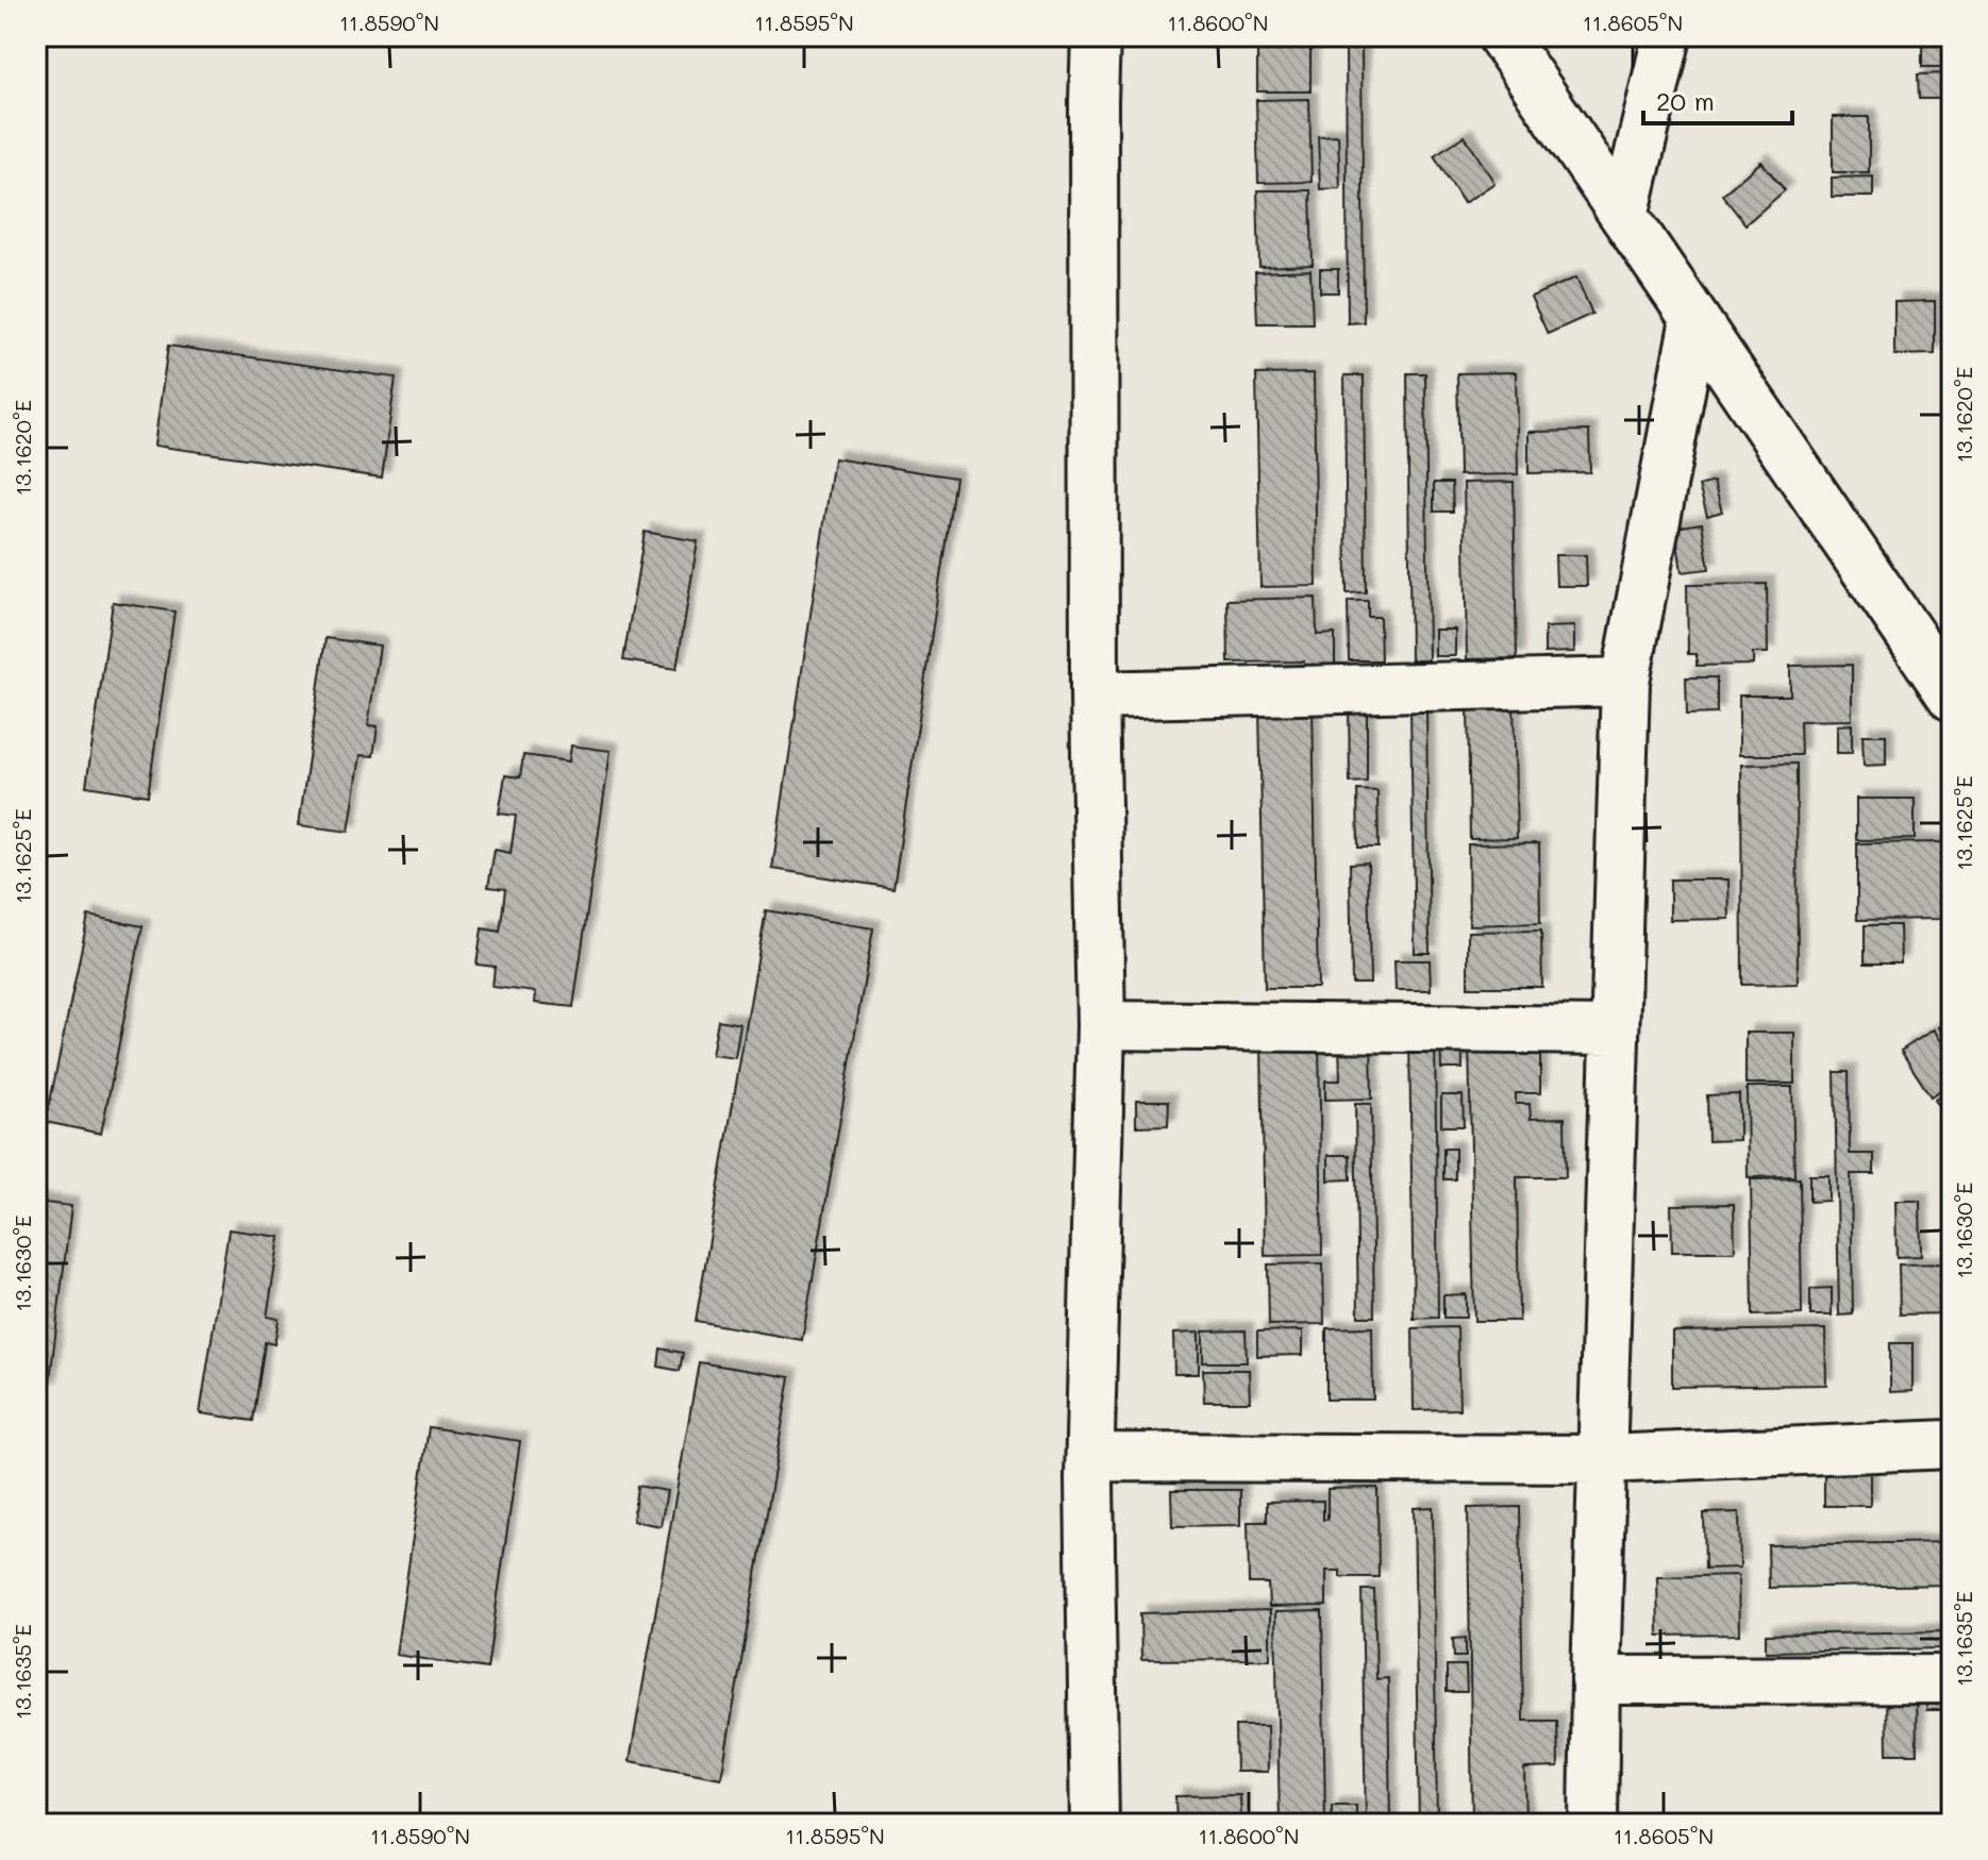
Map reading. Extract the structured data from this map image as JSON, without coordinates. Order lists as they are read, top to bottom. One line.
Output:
{"scale_bar":"20 m","coordinates":["11.8590°N","11.8595°N","11.8600°N","11.8605°N","13.1620°E","13.1625°E","13.1630°E","13.1635°E"]}
